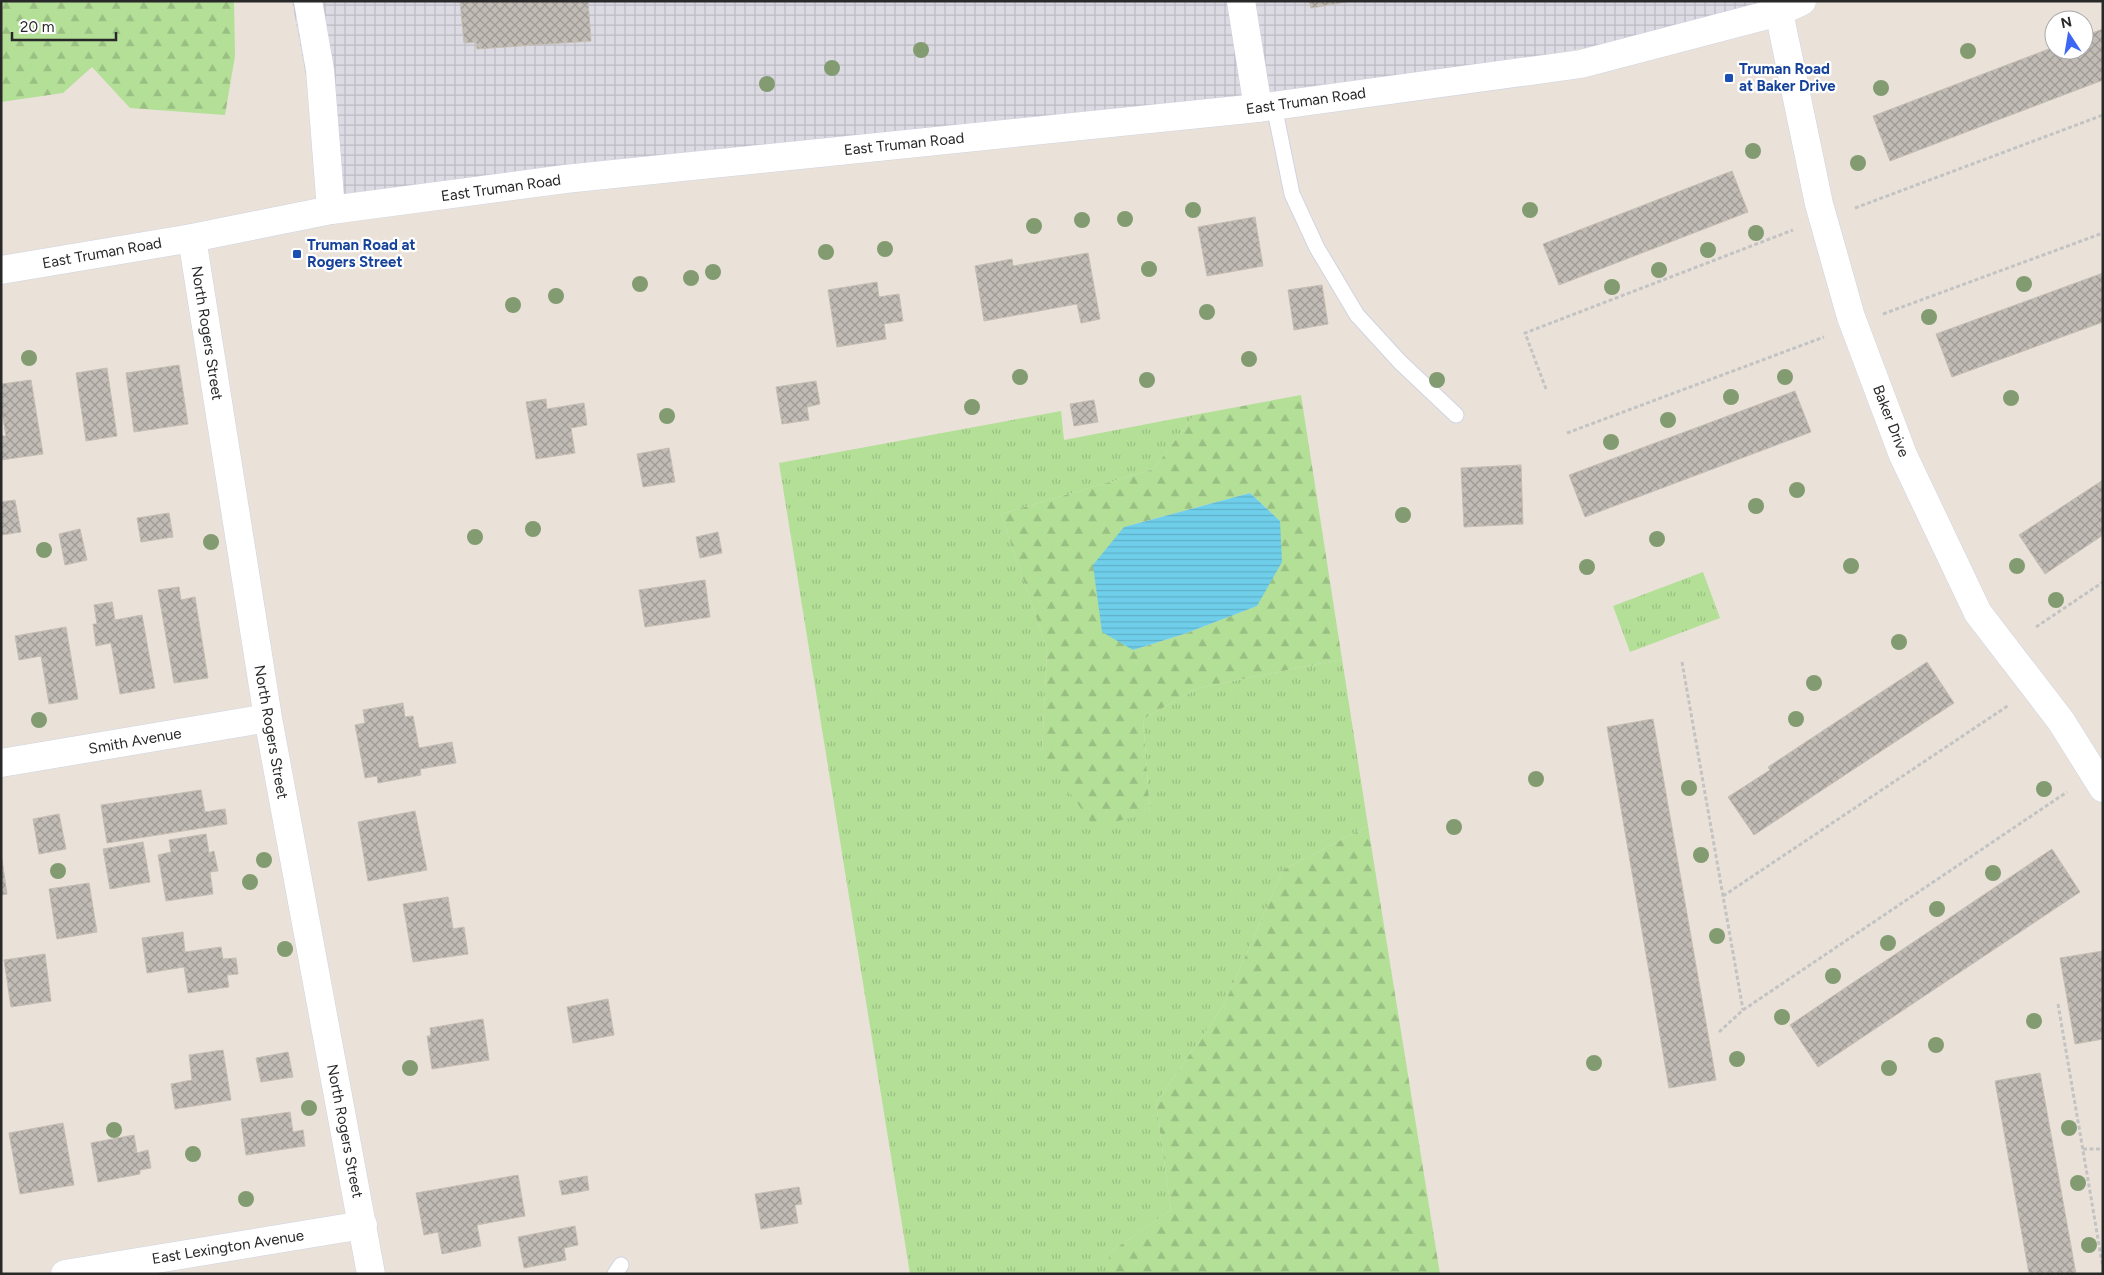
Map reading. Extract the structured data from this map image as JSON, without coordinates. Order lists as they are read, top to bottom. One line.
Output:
{"streets":{"street":["East Truman Road","North Rogers Street","Baker Drive","Smith Avenue","East Lexington Avenue"]},"crossings":[["East Truman Road","North Rogers Street"],["East Truman Road","Baker Drive"],["North Rogers Street","Smith Avenue"],["North Rogers Street","East Lexington Avenue"]],"places":{"transit":["Truman Road at Baker Drive","Truman Road at Rogers Street"]},"scale_bar":"20 m","north":"top"}
